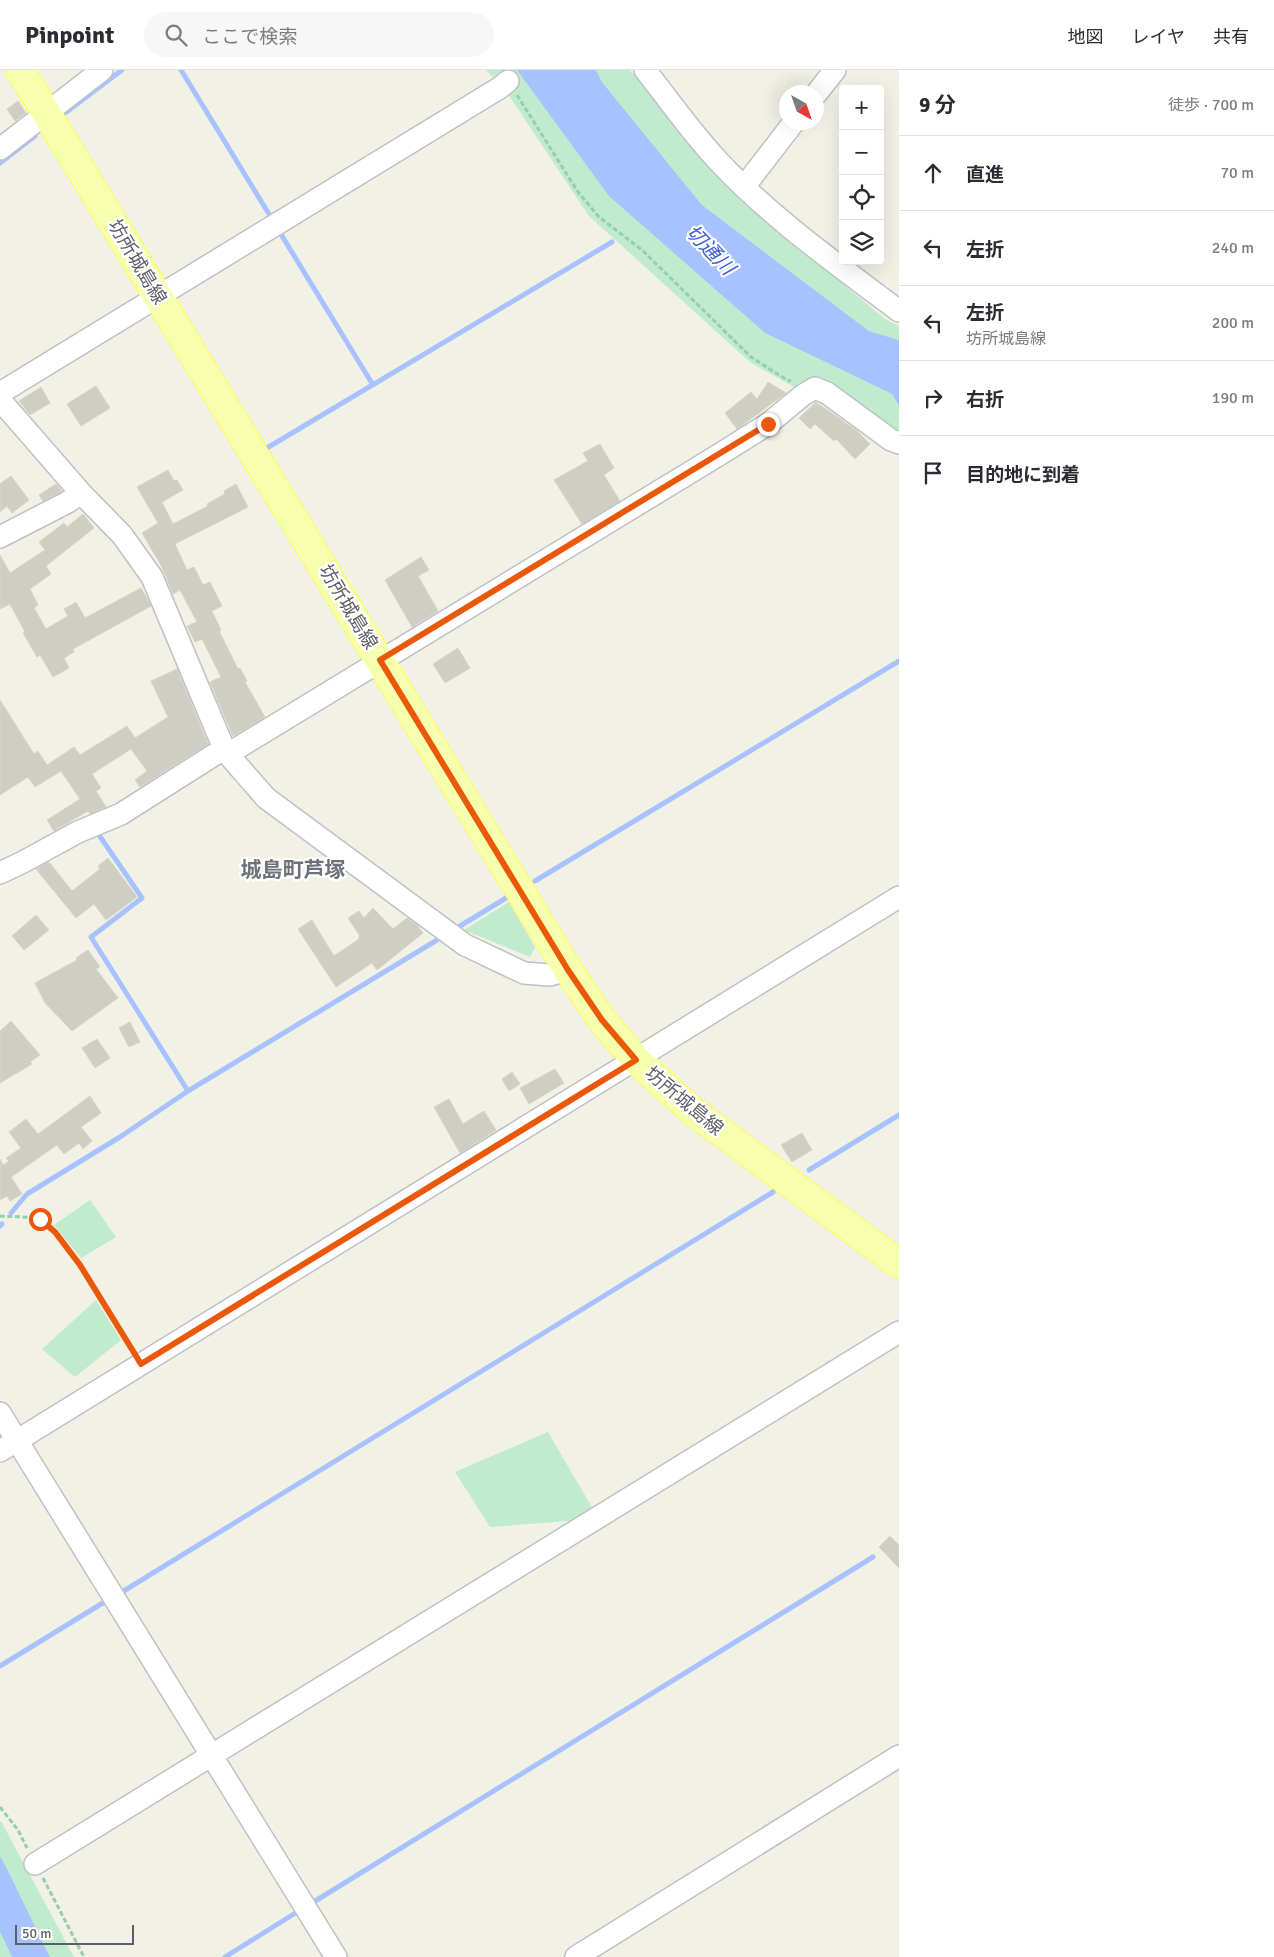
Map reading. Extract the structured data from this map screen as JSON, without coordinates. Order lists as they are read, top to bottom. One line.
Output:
{"streets":{"main road":["坊所城島線"]},"districts":["城島町芦塚"],"water":["切通川"],"scale_bar":"50 m","north":"bottom right","page":{"header":"Pinpoint","search":"ここで検索","nav":["地図","レイヤ","共有"],"heading":["9 分","徒歩 · 700 m"],"map_buttons":["+","−"],"list":[["直進","70 m"],["左折","240 m"],["左折","坊所城島線","200 m"],["右折","190 m"],"目的地に到着"],"scale":"50 m"}}
